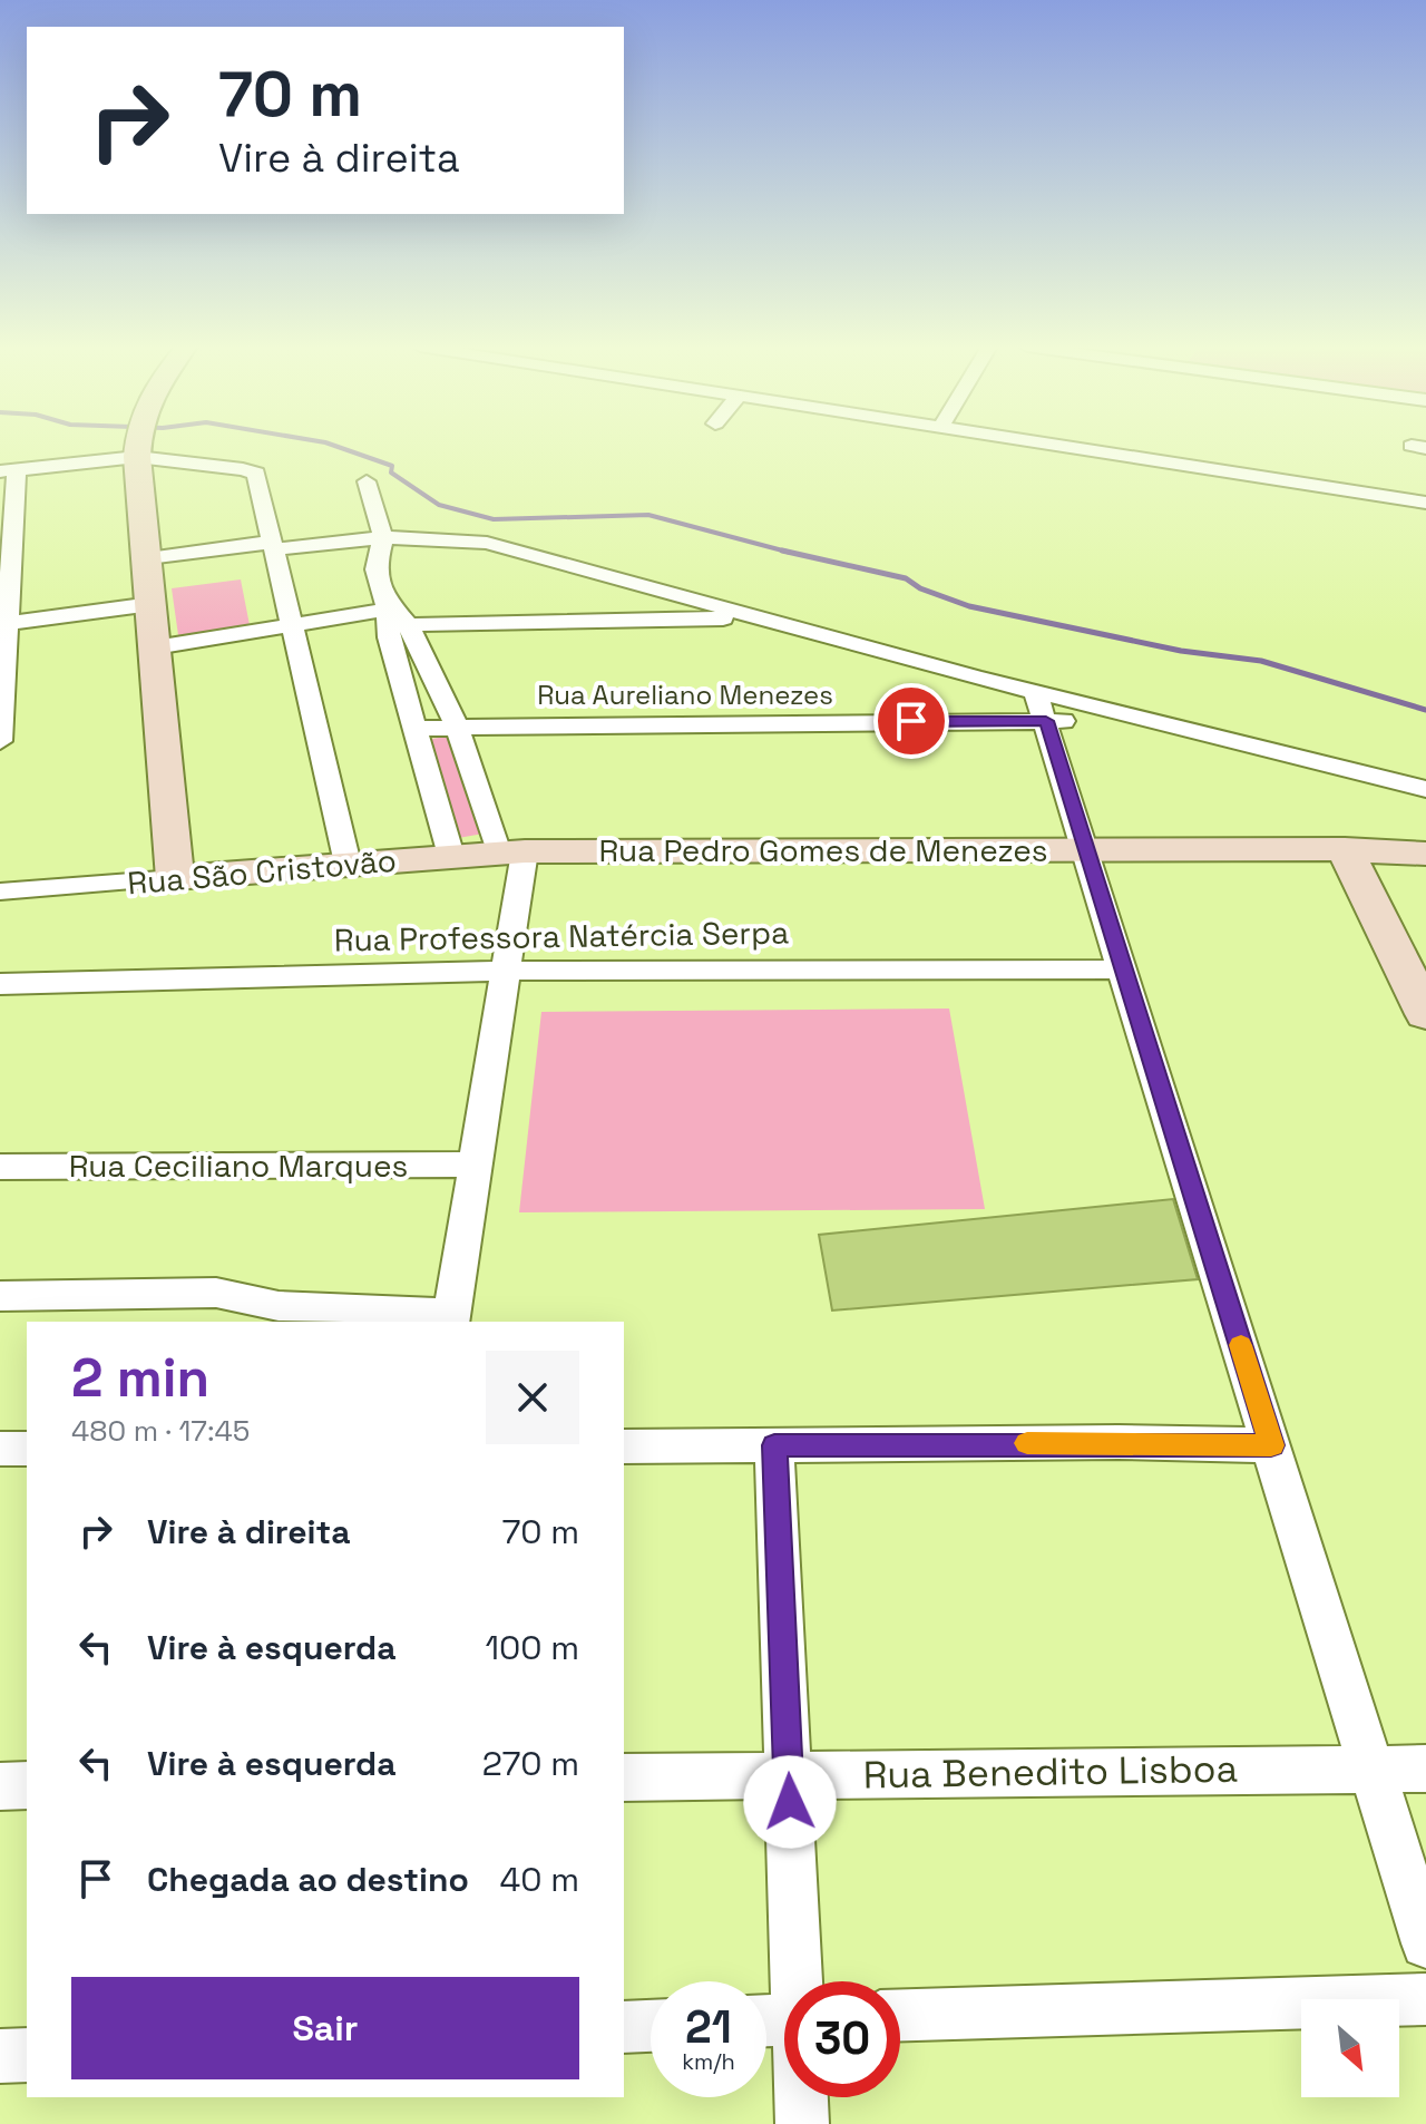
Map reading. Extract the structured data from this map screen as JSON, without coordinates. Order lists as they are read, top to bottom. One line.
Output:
{"streets":{"street":["Rua Aureliano Menezes","Rua Pedro Gomes de Menezes","Rua São Cristovão","Rua Professora Natércia Serpa","Rua Ceciliano Marques","Rua Benedito Lisboa"]},"crossings":[["Rua Pedro Gomes de Menezes","Rua São Cristovão"]],"north":"bottom right","page":{"turn":["70 m","Vire à direita"],"heading":["2 min","480 m · 17:45"],"list":[{"name":"Vire à direita","value":"70 m"},{"name":"Vire à esquerda","value":"100 m"},{"name":"Vire à esquerda","value":"270 m"},{"name":"Chegada ao destino","value":"40 m"}],"buttons":"Sair","speed":"21 km/h","limit":"30"}}
